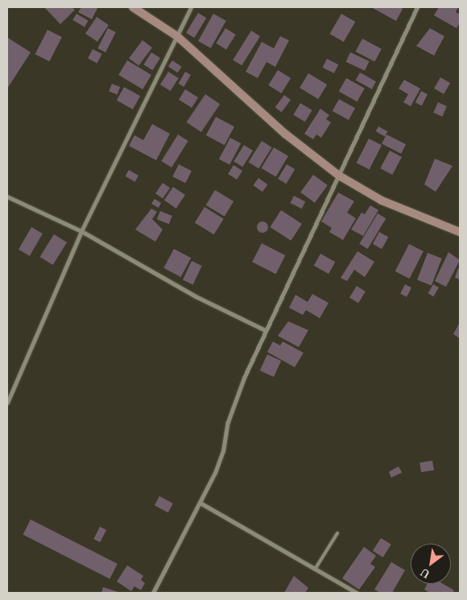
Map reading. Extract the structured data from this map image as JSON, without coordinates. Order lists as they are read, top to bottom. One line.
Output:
{"north":"bottom left"}
